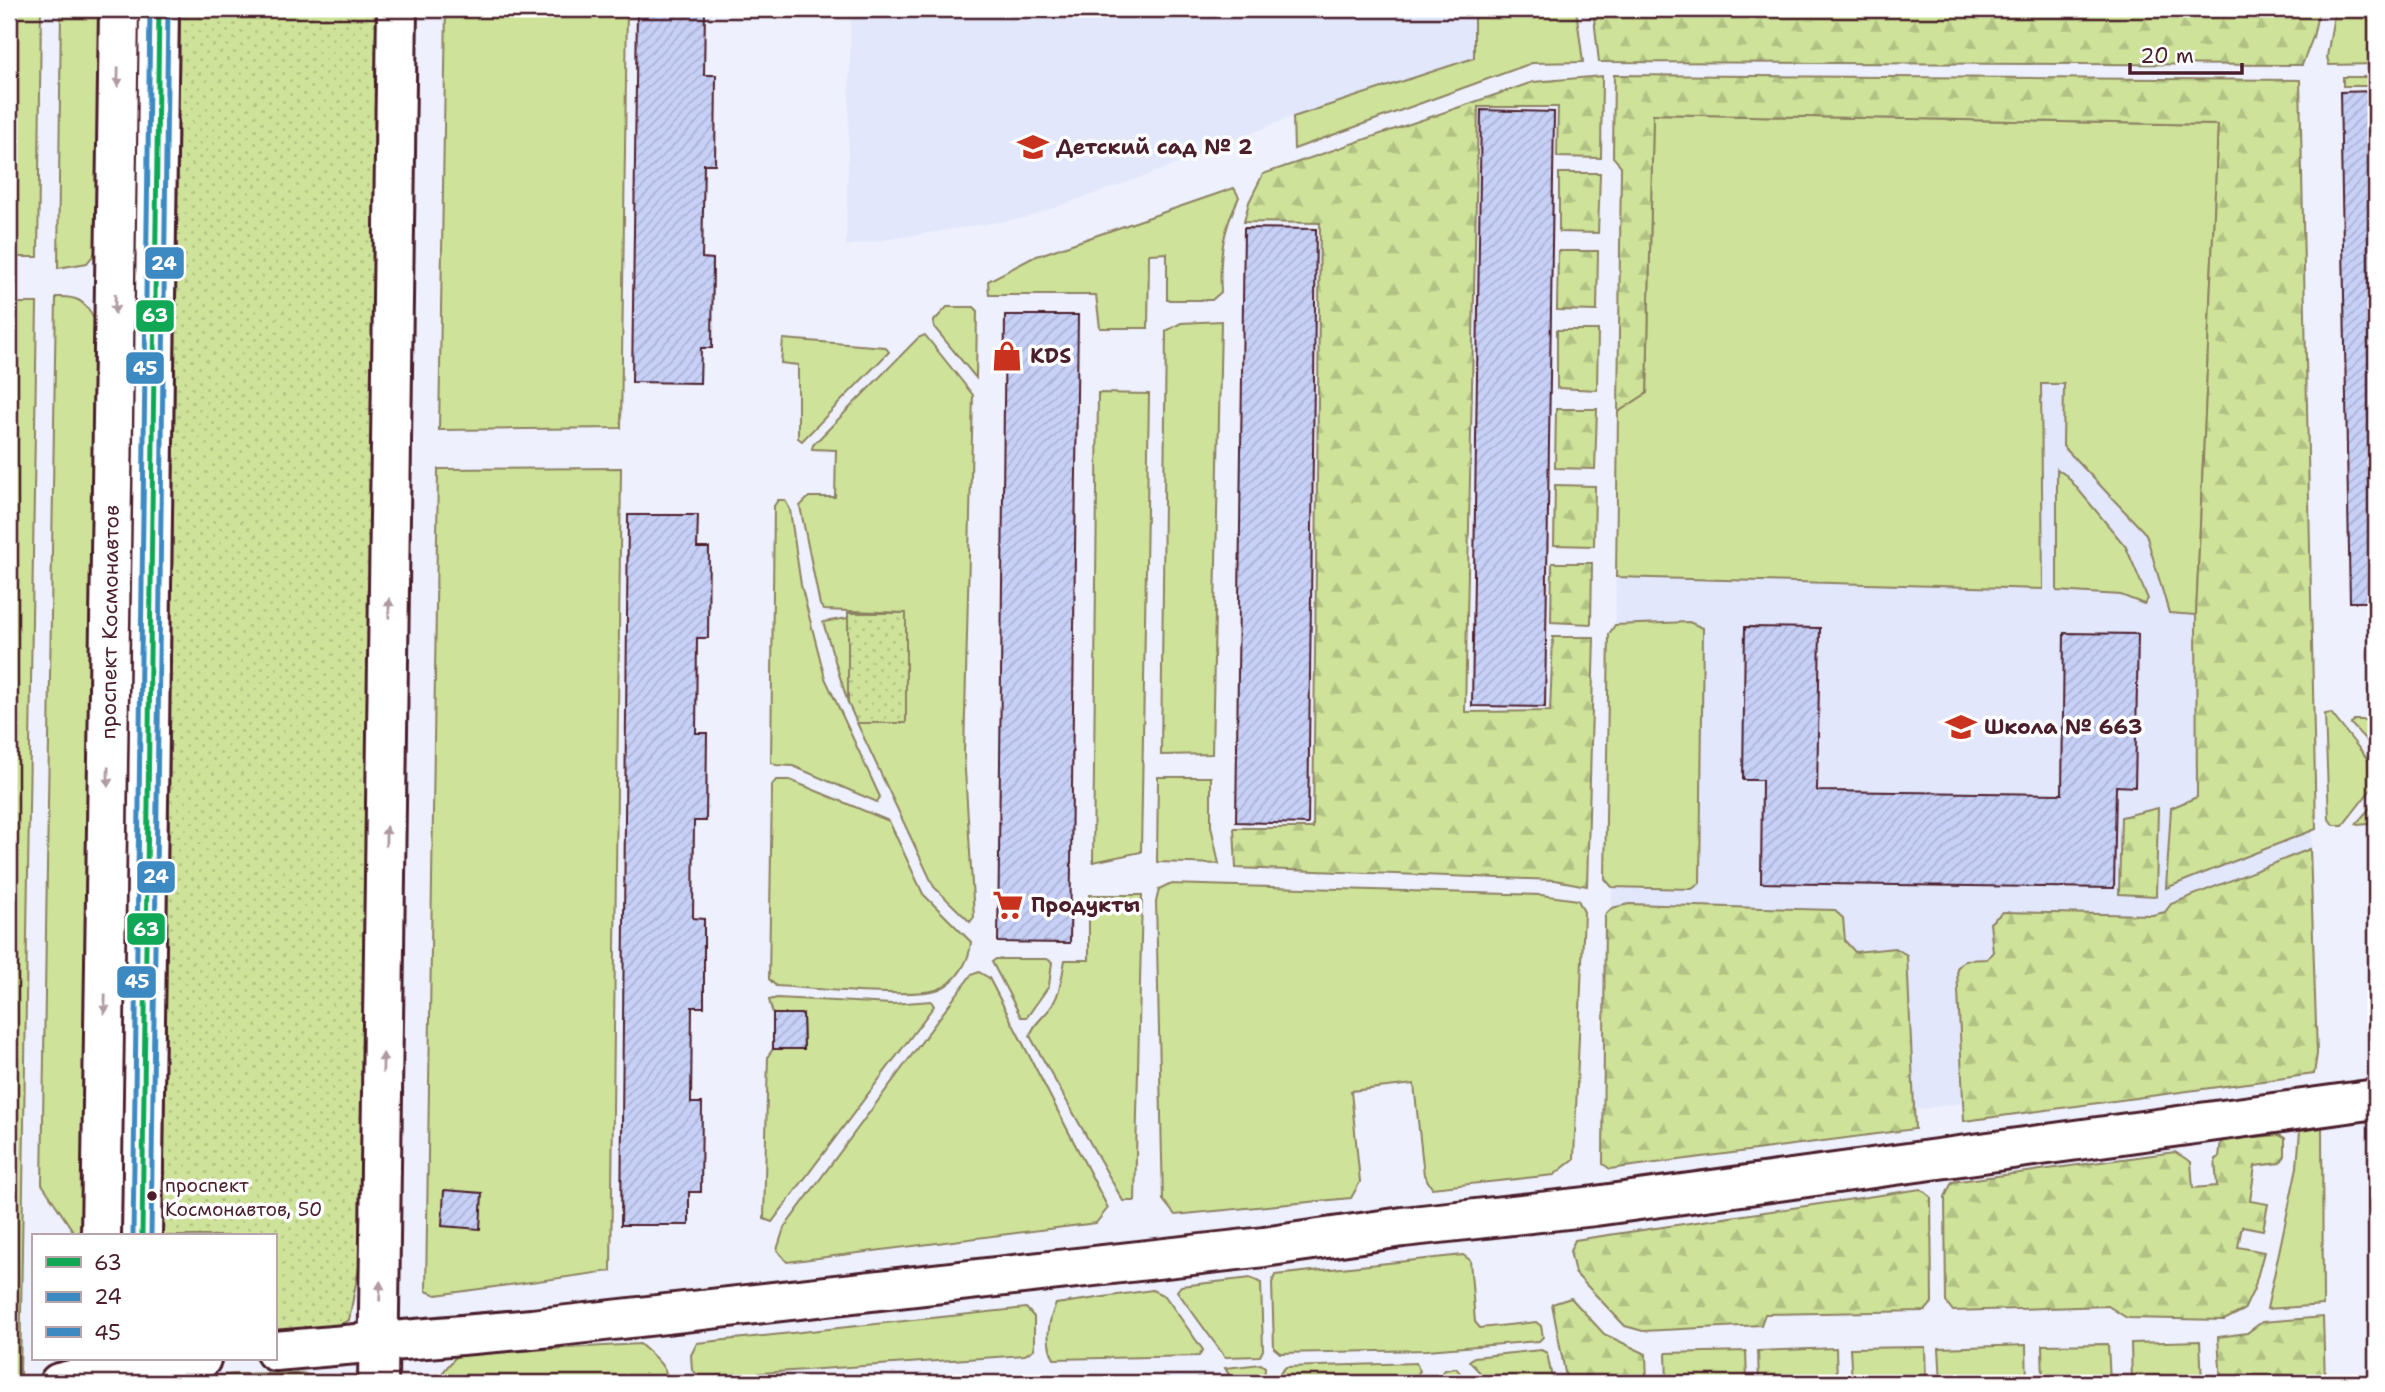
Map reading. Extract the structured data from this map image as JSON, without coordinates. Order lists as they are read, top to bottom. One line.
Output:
{"streets":{"street":["проспект Космонавтов"]},"places":{"school or university":["Детский сад № 2","Школа № 663"],"shop":["KDS"],"supermarket":["Продукты"],"other":["проспект Космонавтов, 50"]},"lines":["transit line 63","transit line 24","transit line 45"],"legend":["63","24","45"],"scale_bar":"20 m"}
